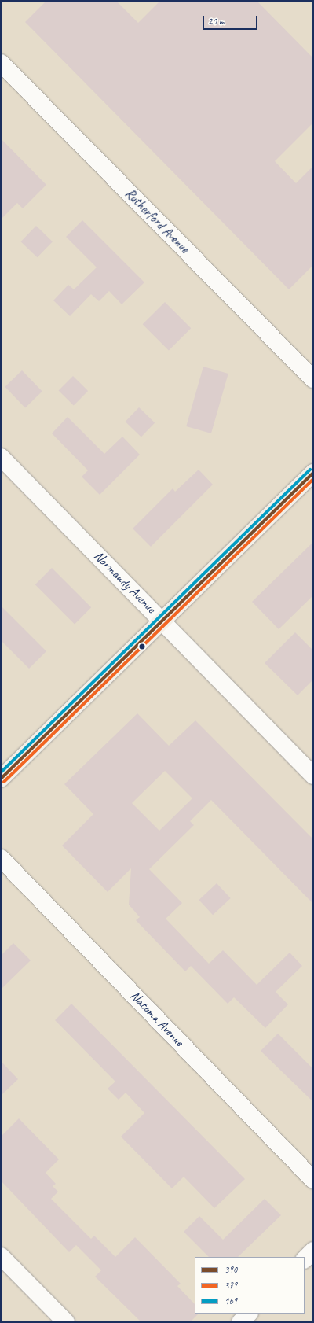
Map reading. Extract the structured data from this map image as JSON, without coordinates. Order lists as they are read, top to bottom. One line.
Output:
{"streets":{"street":["Rutherford Avenue","Normandy Avenue","Natoma Avenue"]},"lines":["transit line 169","transit line 390","transit line 379"],"legend":["390","379","169"],"scale_bar":"20 m"}
